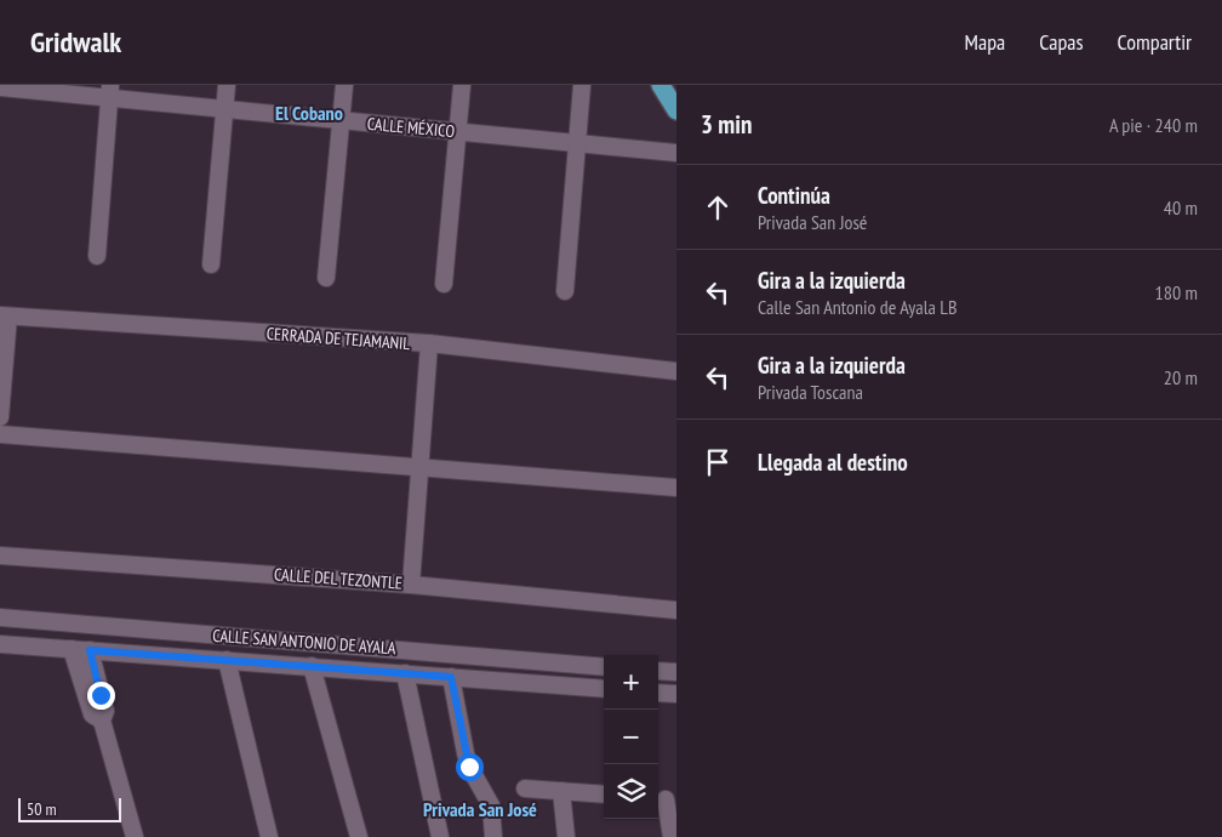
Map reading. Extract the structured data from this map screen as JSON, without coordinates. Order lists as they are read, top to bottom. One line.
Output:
{"streets":{"street":["CALLE MÉXICO","CERRADA DE TEJAMANIL","CALLE DEL TEZONTLE","CALLE SAN ANTONIO DE AYALA"]},"districts":["El Cobano","Privada San José"],"scale_bar":"50 m","page":{"header":"Gridwalk","nav":["Mapa","Capas","Compartir"],"heading":["3 min","A pie · 240 m"],"list":[["Continúa","Privada San José","40 m"],["Gira a la izquierda","Calle San Antonio de Ayala LB","180 m"],["Gira a la izquierda","Privada Toscana","20 m"],"Llegada al destino"],"map_buttons":["+","−"],"scale":"50 m"}}
